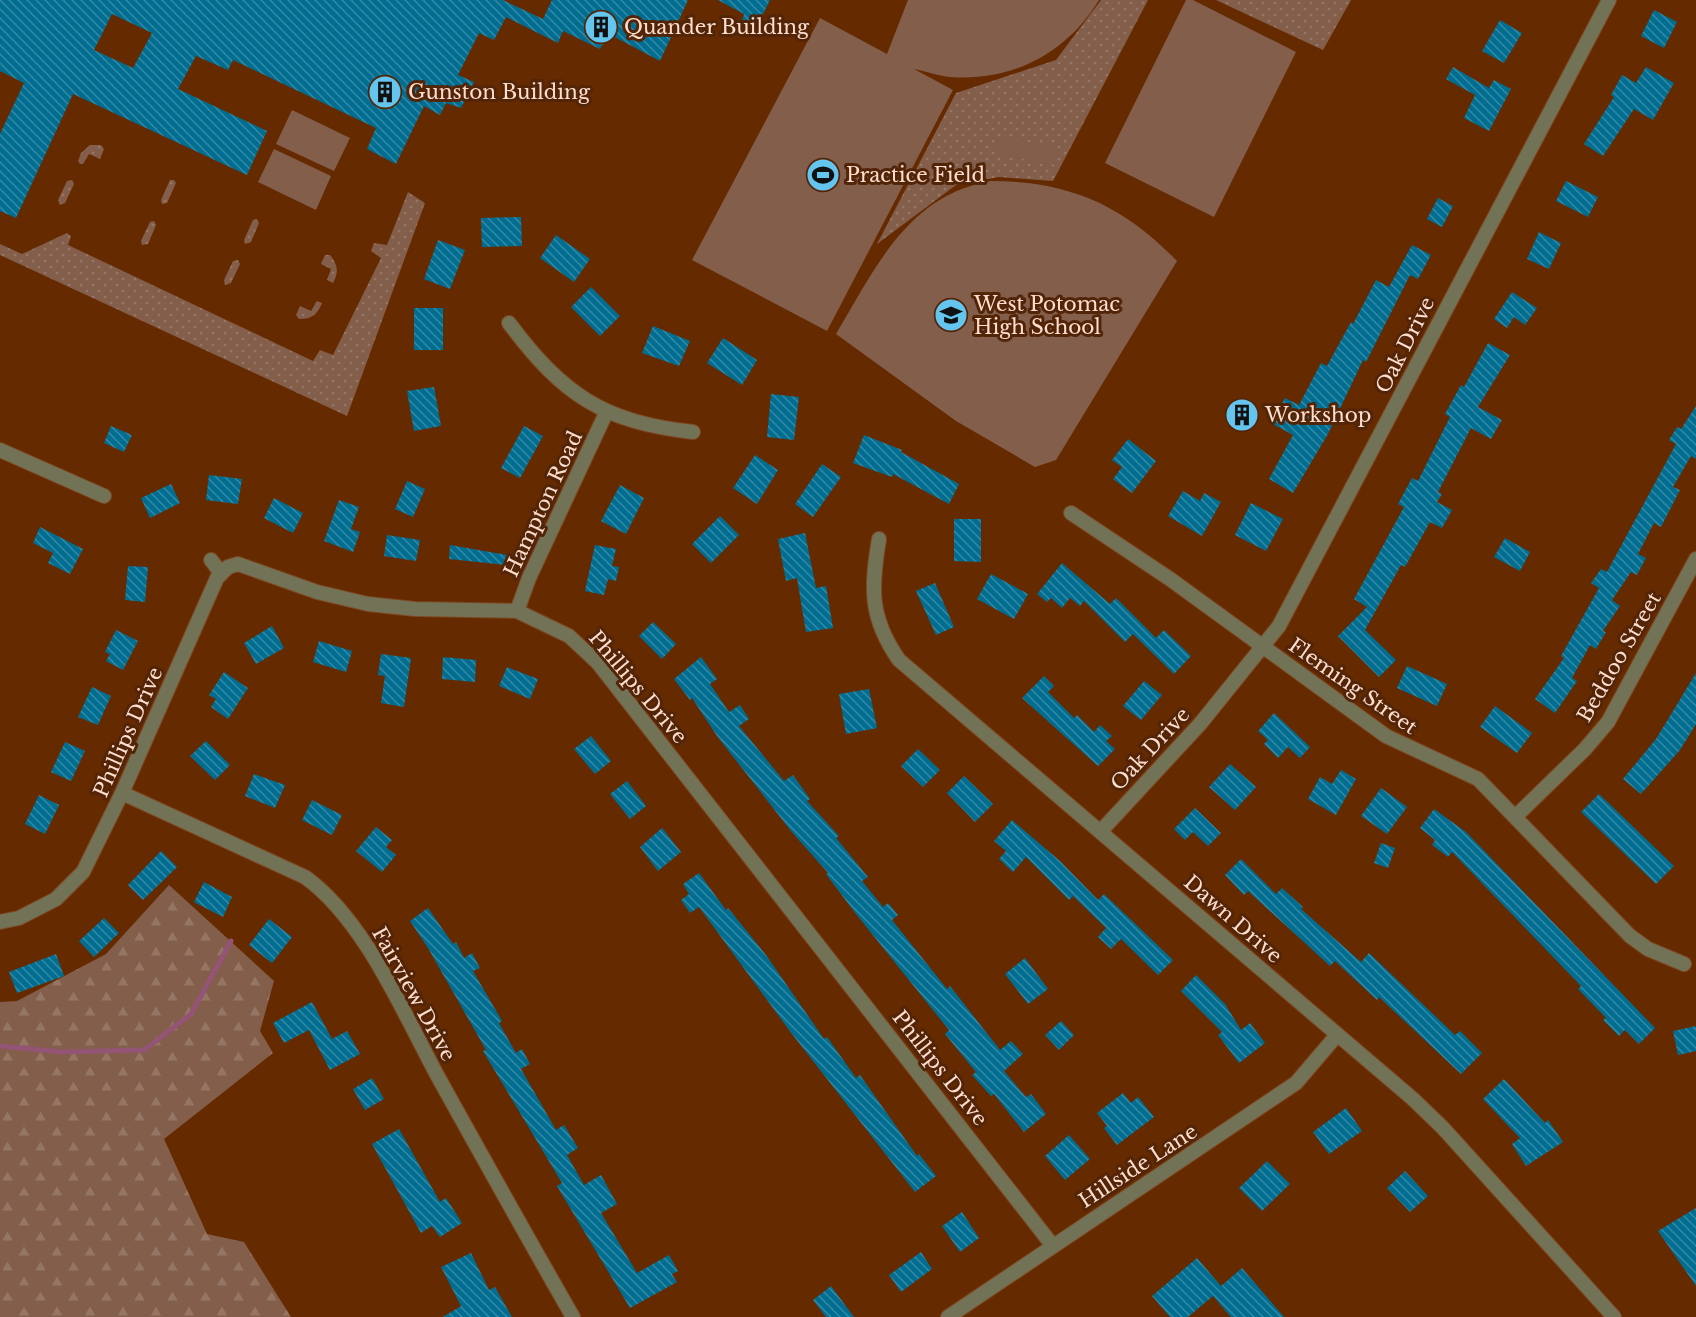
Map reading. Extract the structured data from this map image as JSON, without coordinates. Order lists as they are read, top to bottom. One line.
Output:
{"streets":{"street":["Oak Drive","Hampton Road","Beddoo Street","Fleming Street","Phillips Drive","Dawn Drive","Fairview Drive","Hillside Lane"]},"crossings":[["Oak Drive","Fleming Street"],["Oak Drive","Dawn Drive"],["Hampton Road","Phillips Drive"],["Beddoo Street","Fleming Street"],["Phillips Drive","Fairview Drive"],["Phillips Drive","Hillside Lane"],["Dawn Drive","Hillside Lane"]],"places":{"building":["Quander Building","Gunston Building","Workshop"],"sports":["Practice Field"],"school or university":["West Potomac High School"]}}
